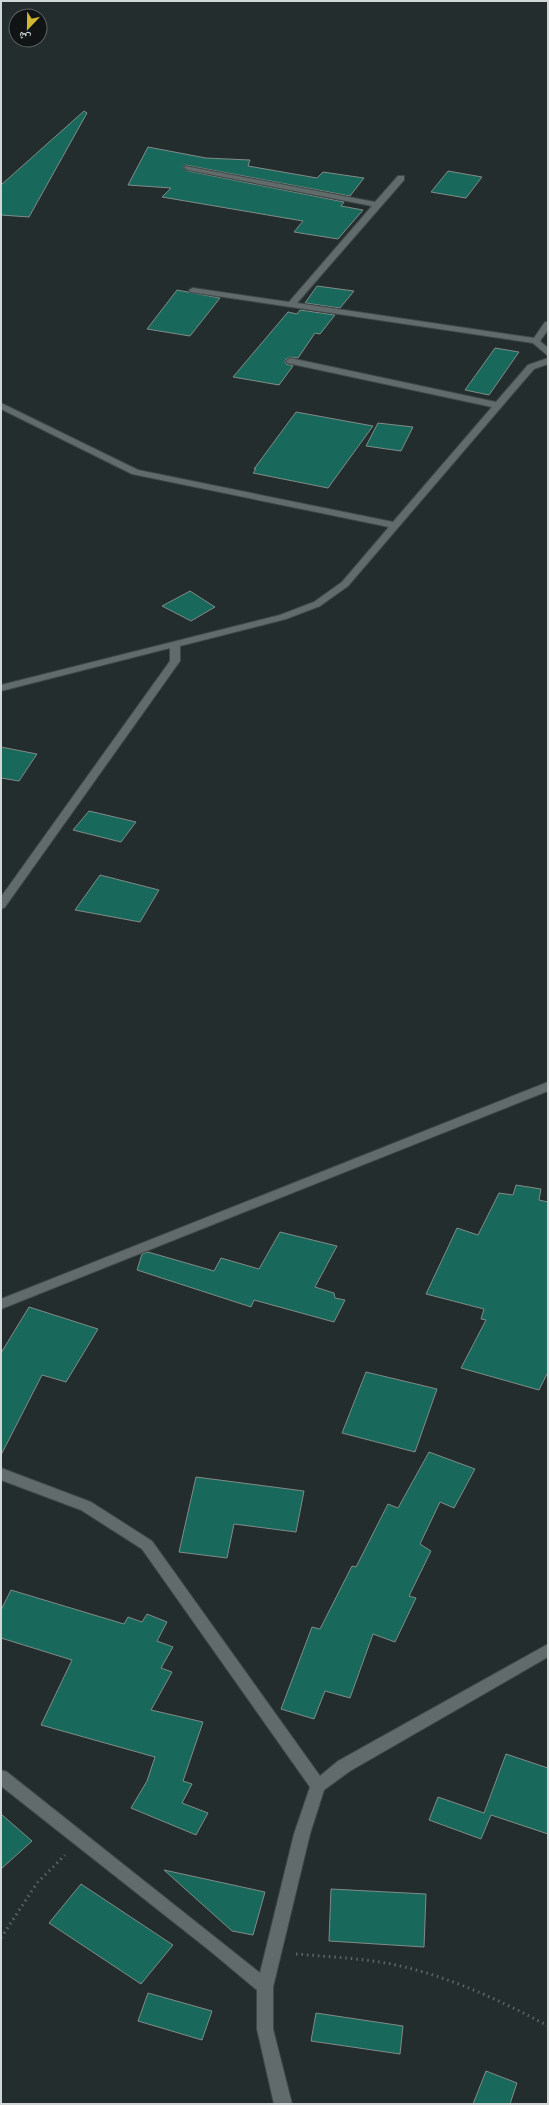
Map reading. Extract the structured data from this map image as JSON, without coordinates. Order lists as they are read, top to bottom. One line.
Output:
{"north":"bottom"}
